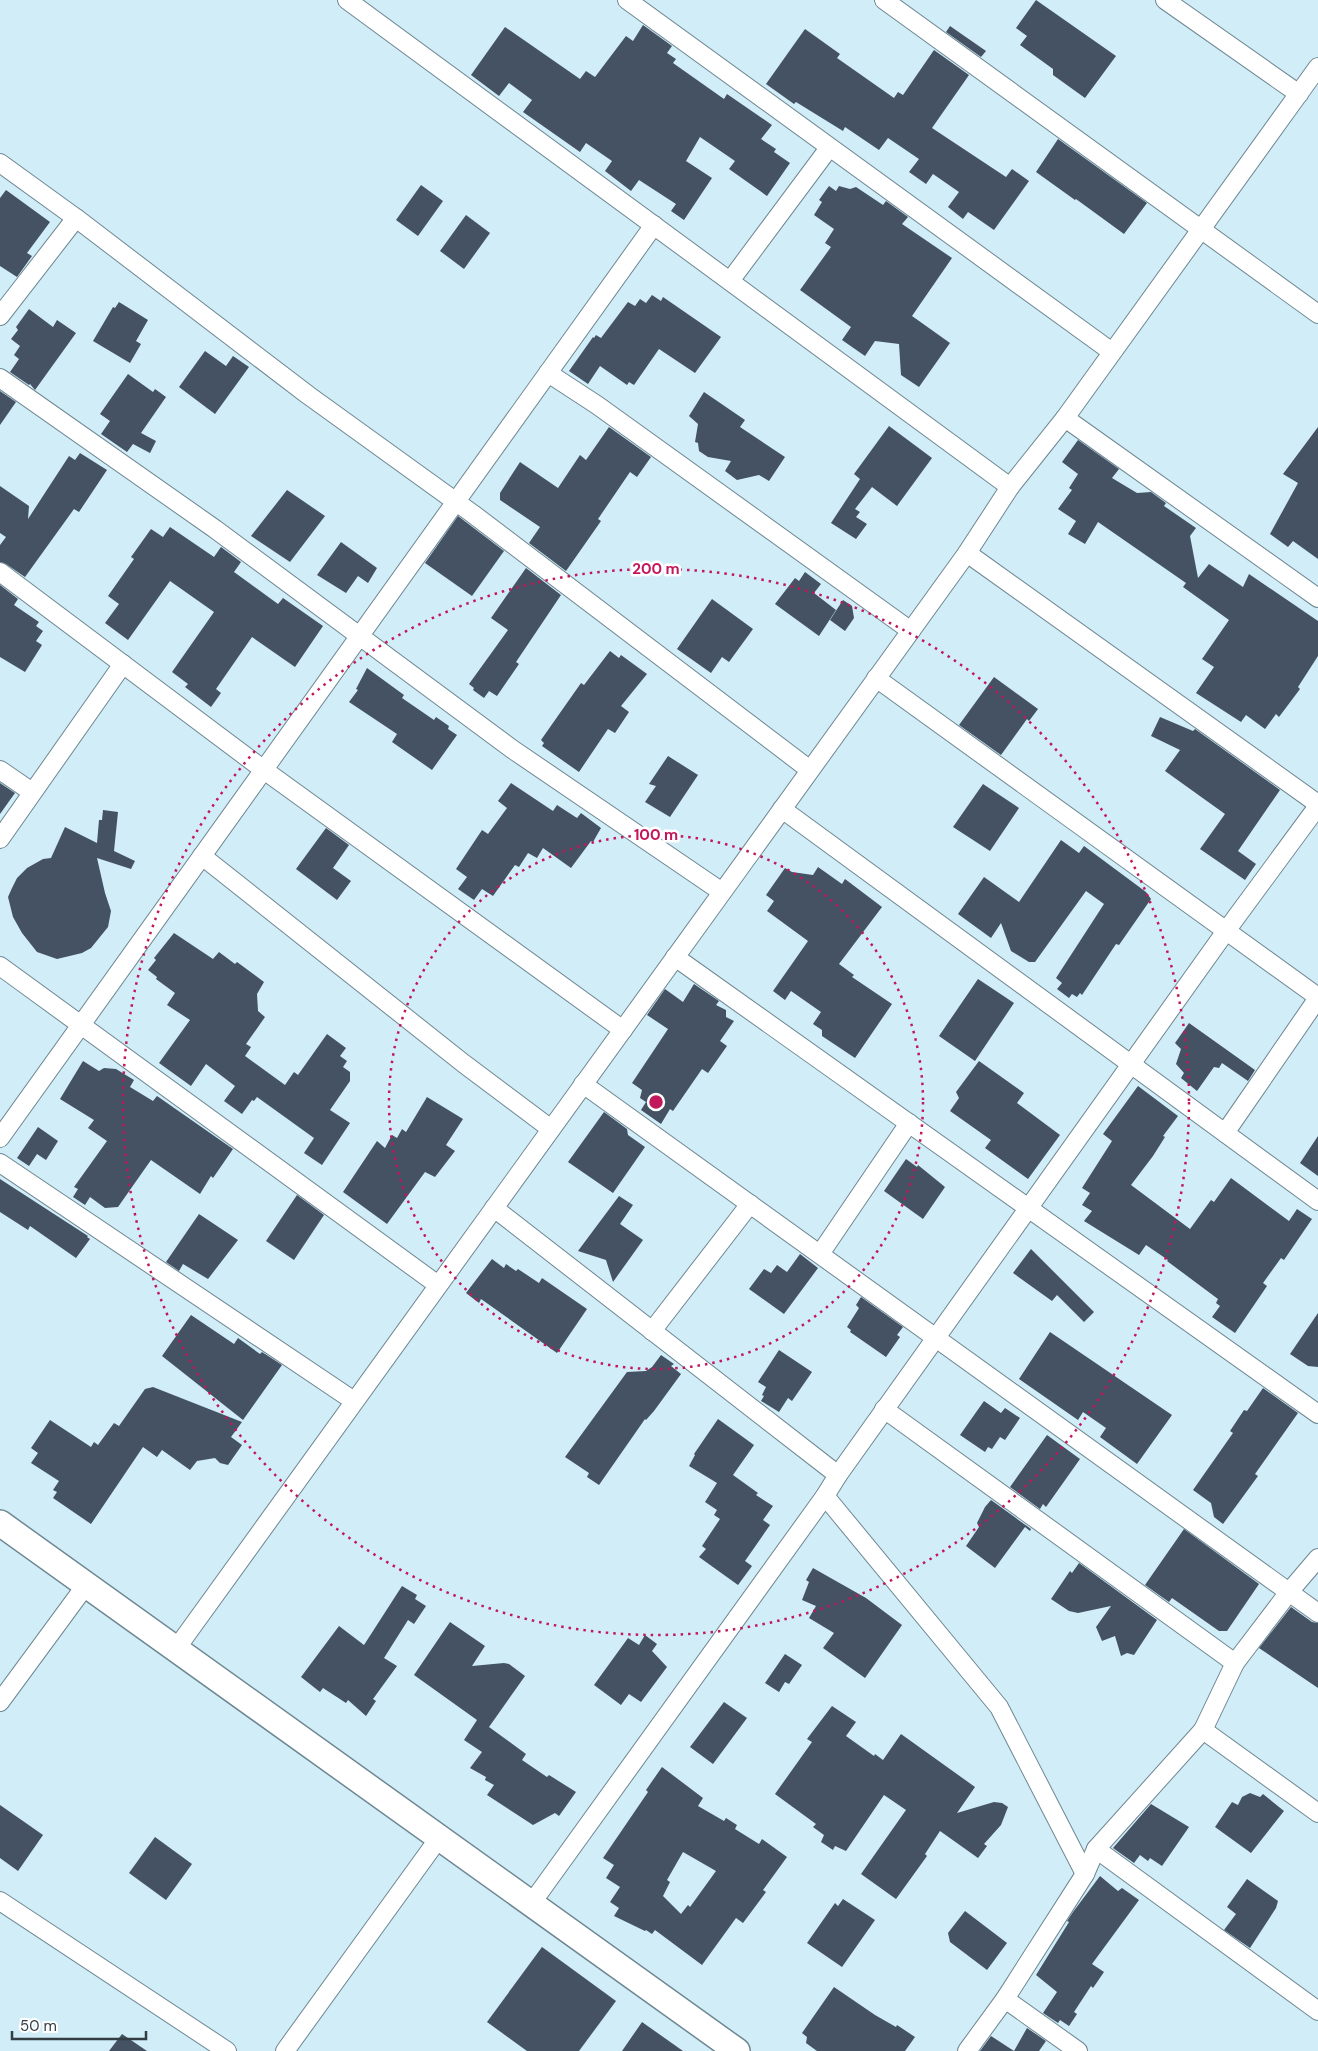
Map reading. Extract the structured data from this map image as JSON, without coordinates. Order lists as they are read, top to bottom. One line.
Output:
{"scale_bar":"50 m","rings":["200 m","100 m"]}
